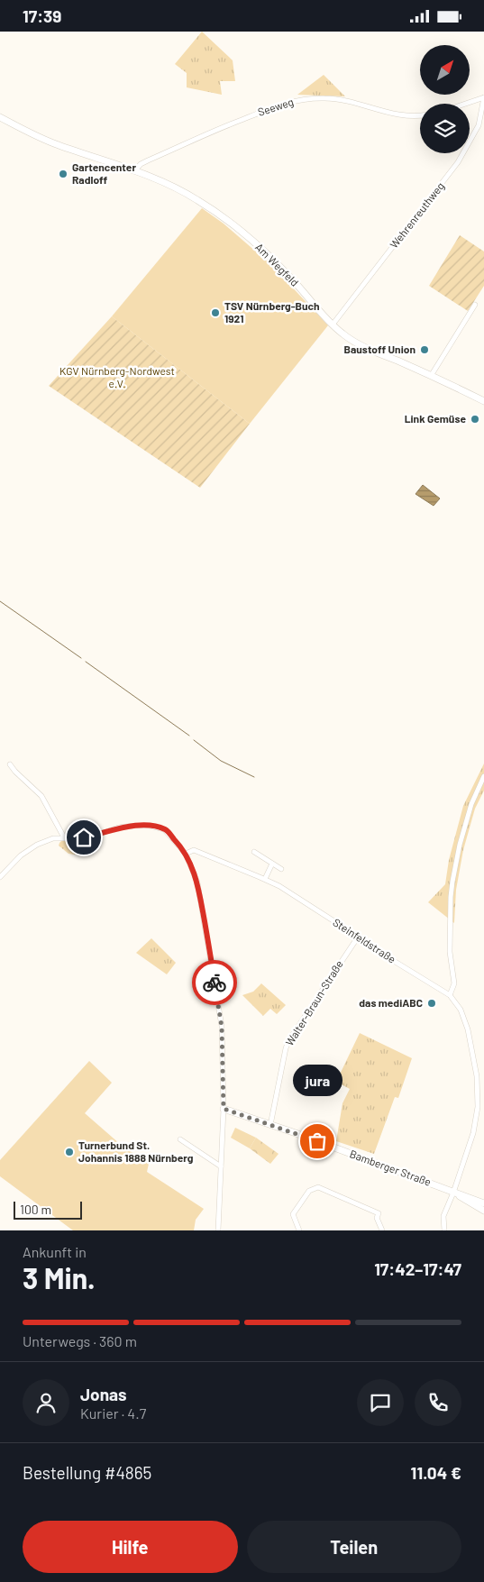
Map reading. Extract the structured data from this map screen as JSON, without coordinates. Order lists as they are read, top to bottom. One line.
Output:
{"streets":{"street":["Seeweg","Wehrenreuthweg","Am Wegfeld","Steinfeldstraße","Walter-Braun-Straße","Bamberger Straße"]},"crossings":[["Seeweg","Am Wegfeld"],["Wehrenreuthweg","Am Wegfeld"],["Steinfeldstraße","Walter-Braun-Straße"],["Steinfeldstraße","Bamberger Straße"],["Walter-Braun-Straße","Bamberger Straße"]],"parks":["KGV Nürnberg-Nordwest e.V."],"places":["Gartencenter Radloff","TSV Nürnberg-Buch 1921","Baustoff Union","Link Gemüse","das mediABC","jura","Turnerbund St. Johannis 1888 Nürnberg"],"scale_bar":"100 m","north":"top right","page":{"status":"17:39","bubble":"jura","scale":"100 m","heading":["3 Min.","Ankunft in","17:42–17:47"],"panel":["Jonas","Kurier · 4.7","Bestellung #4865","11.04 €"],"bar":"Unterwegs · 360 m","buttons":["Hilfe","Teilen"]}}
